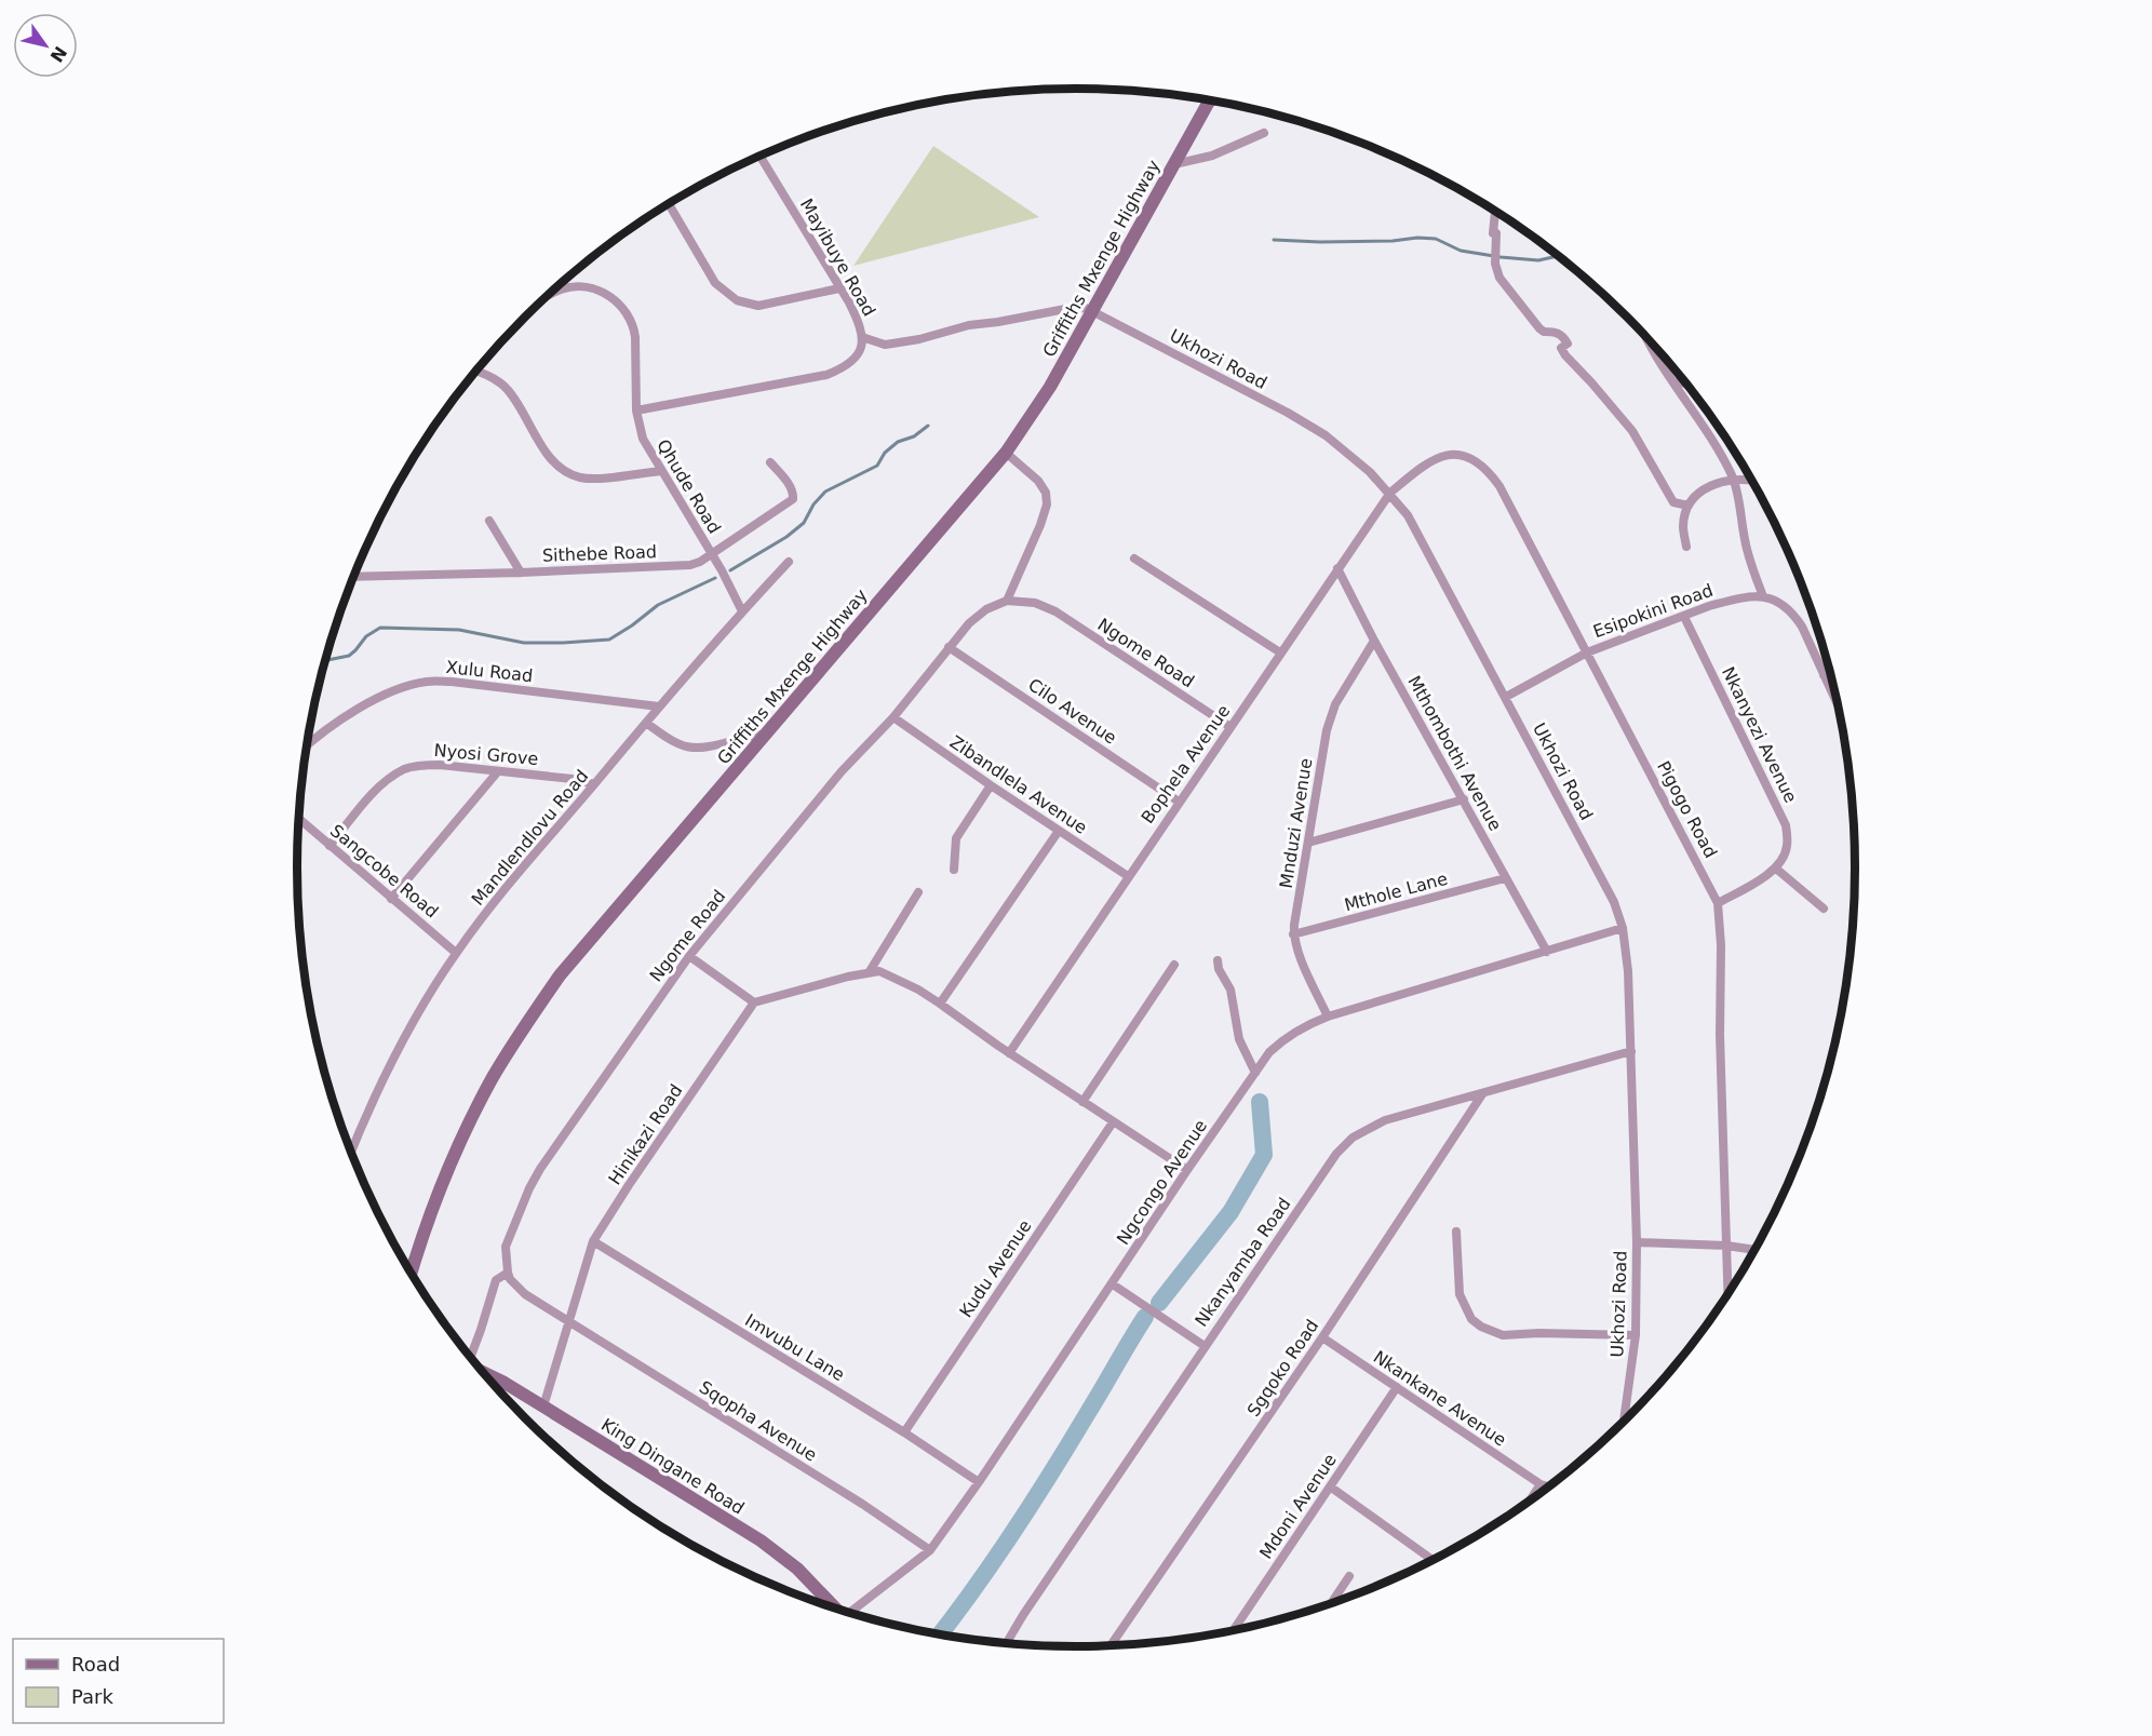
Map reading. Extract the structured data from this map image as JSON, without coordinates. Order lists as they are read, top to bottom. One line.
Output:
{"streets":{"street":["Mayibuye Road","Griffiths Mxenge Highway","Ukhozi Road","Qhude Road","Sithebe Road","Esipokini Road","Ngome Road","Xulu Road","Cilo Avenue","Nkanyezi Avenue","Mthombothi Avenue","Nyosi Grove","Bophela Avenue","Zibandlela Avenue","Pigogo Road","Mnduzi Avenue","Mandlendlovu Road","Sangcobe Road","Mthole Lane","Hinikazi Road","Ngcongo Avenue","Nkanyamba Road","Kudu Avenue","Imvubu Lane","Sgqoko Road","Nkankane Avenue","Sqopha Avenue","King Dingane Road","Mdoni Avenue"]},"crossings":[["Mayibuye Road","Qhude Road"],["Griffiths Mxenge Highway","Ukhozi Road"],["Ukhozi Road","Esipokini Road"],["Ukhozi Road","Bophela Avenue"],["Ukhozi Road","Pigogo Road"],["Ukhozi Road","Ngcongo Avenue"],["Ukhozi Road","Nkanyamba Road"],["Qhude Road","Sithebe Road"],["Qhude Road","Mandlendlovu Road"],["Esipokini Road","Nkanyezi Avenue"],["Esipokini Road","Pigogo Road"],["Ngome Road","Cilo Avenue"],["Ngome Road","Bophela Avenue"],["Ngome Road","Zibandlela Avenue"],["Xulu Road","Mandlendlovu Road"],["Cilo Avenue","Bophela Avenue"],["Mthombothi Avenue","Bophela Avenue"],["Mthombothi Avenue","Mnduzi Avenue"],["Mthombothi Avenue","Mthole Lane"],["Mthombothi Avenue","Ngcongo Avenue"],["Nyosi Grove","Mandlendlovu Road"],["Nyosi Grove","Sangcobe Road"],["Bophela Avenue","Zibandlela Avenue"],["Bophela Avenue","Pigogo Road"],["Mnduzi Avenue","Mthole Lane"],["Mnduzi Avenue","Ngcongo Avenue"],["Mandlendlovu Road","Sangcobe Road"],["Hinikazi Road","Imvubu Lane"],["Hinikazi Road","Sqopha Avenue"],["Hinikazi Road","King Dingane Road"],["Ngcongo Avenue","Imvubu Lane"],["Ngcongo Avenue","Sqopha Avenue"],["Nkanyamba Road","Sgqoko Road"],["Kudu Avenue","Imvubu Lane"],["Sgqoko Road","Nkankane Avenue"],["Nkankane Avenue","Mdoni Avenue"]],"legend":["Road","Park"],"north":"bottom right"}
